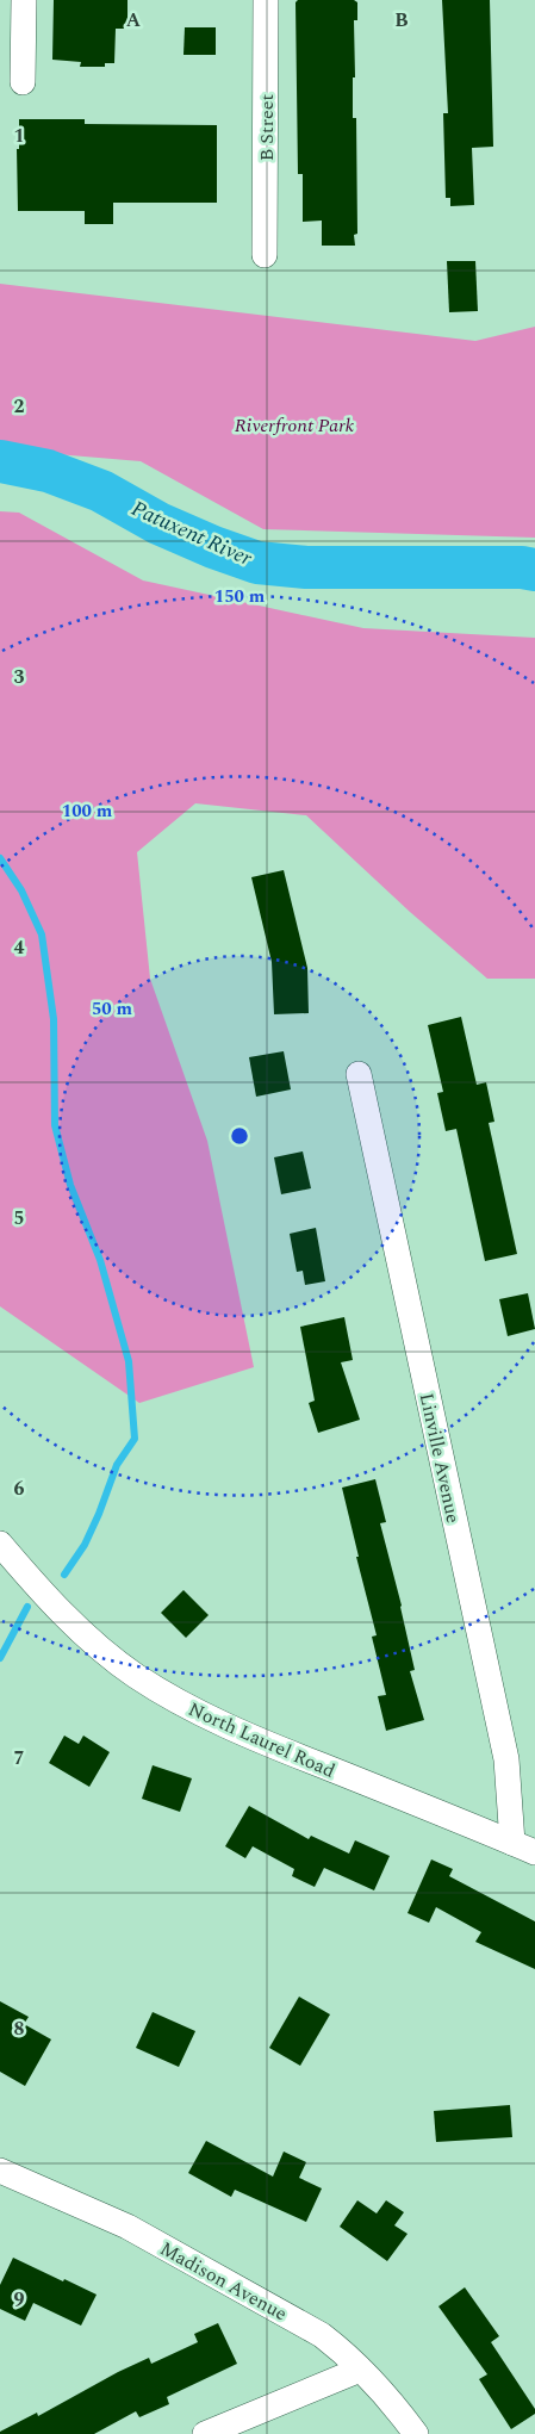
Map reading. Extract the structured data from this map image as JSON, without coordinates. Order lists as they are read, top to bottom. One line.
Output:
{"streets":{"street":["B Street","Linville Avenue","North Laurel Road","Madison Avenue"]},"crossings":[["Linville Avenue","North Laurel Road"]],"water":["Patuxent River"],"parks":["Riverfront Park"],"grid":{"columns":["A","B"],"rows":["1","2","3","4","5","6","7","8","9"]},"rings":["150 m","100 m","50 m"]}
